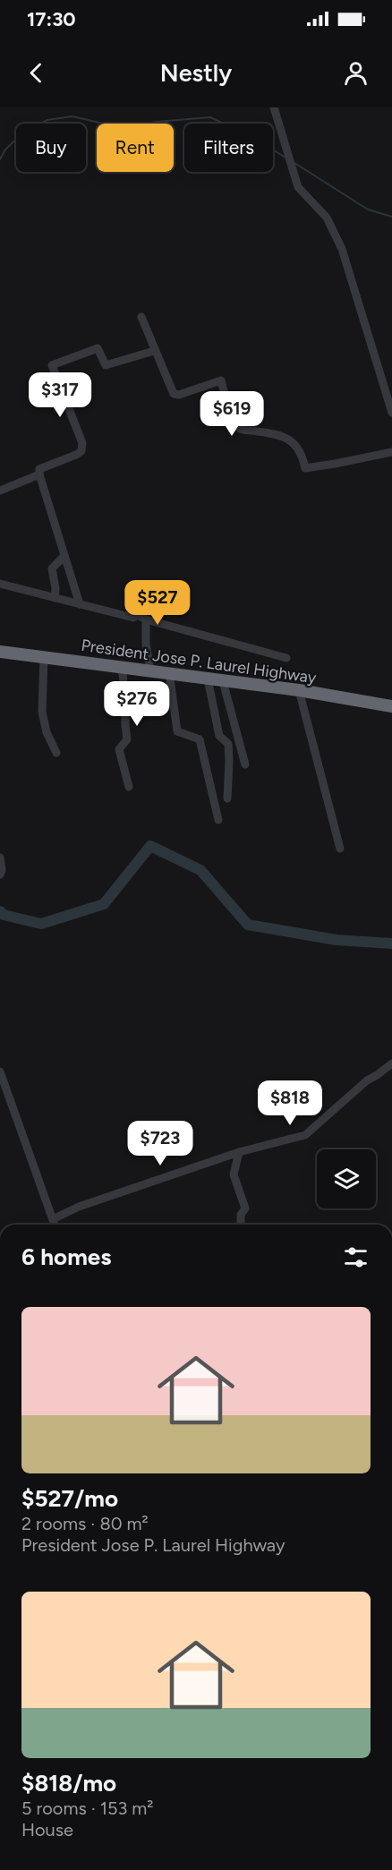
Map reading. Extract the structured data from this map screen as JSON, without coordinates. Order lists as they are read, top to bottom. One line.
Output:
{"streets":{"highway":["President Jose P. Laurel Highway"]},"page":{"status":"17:30","header":"Nestly","chip":["Buy","Rent","Filters"],"price":["$317","$619","$527","$276","$818","$723"],"heading":"6 homes","list":[{"name":"$527/mo","note":"2 rooms · 80 m² · President Jose P. Laurel Highway"},{"name":"$818/mo","note":"5 rooms · 153 m² · House"}]}}
